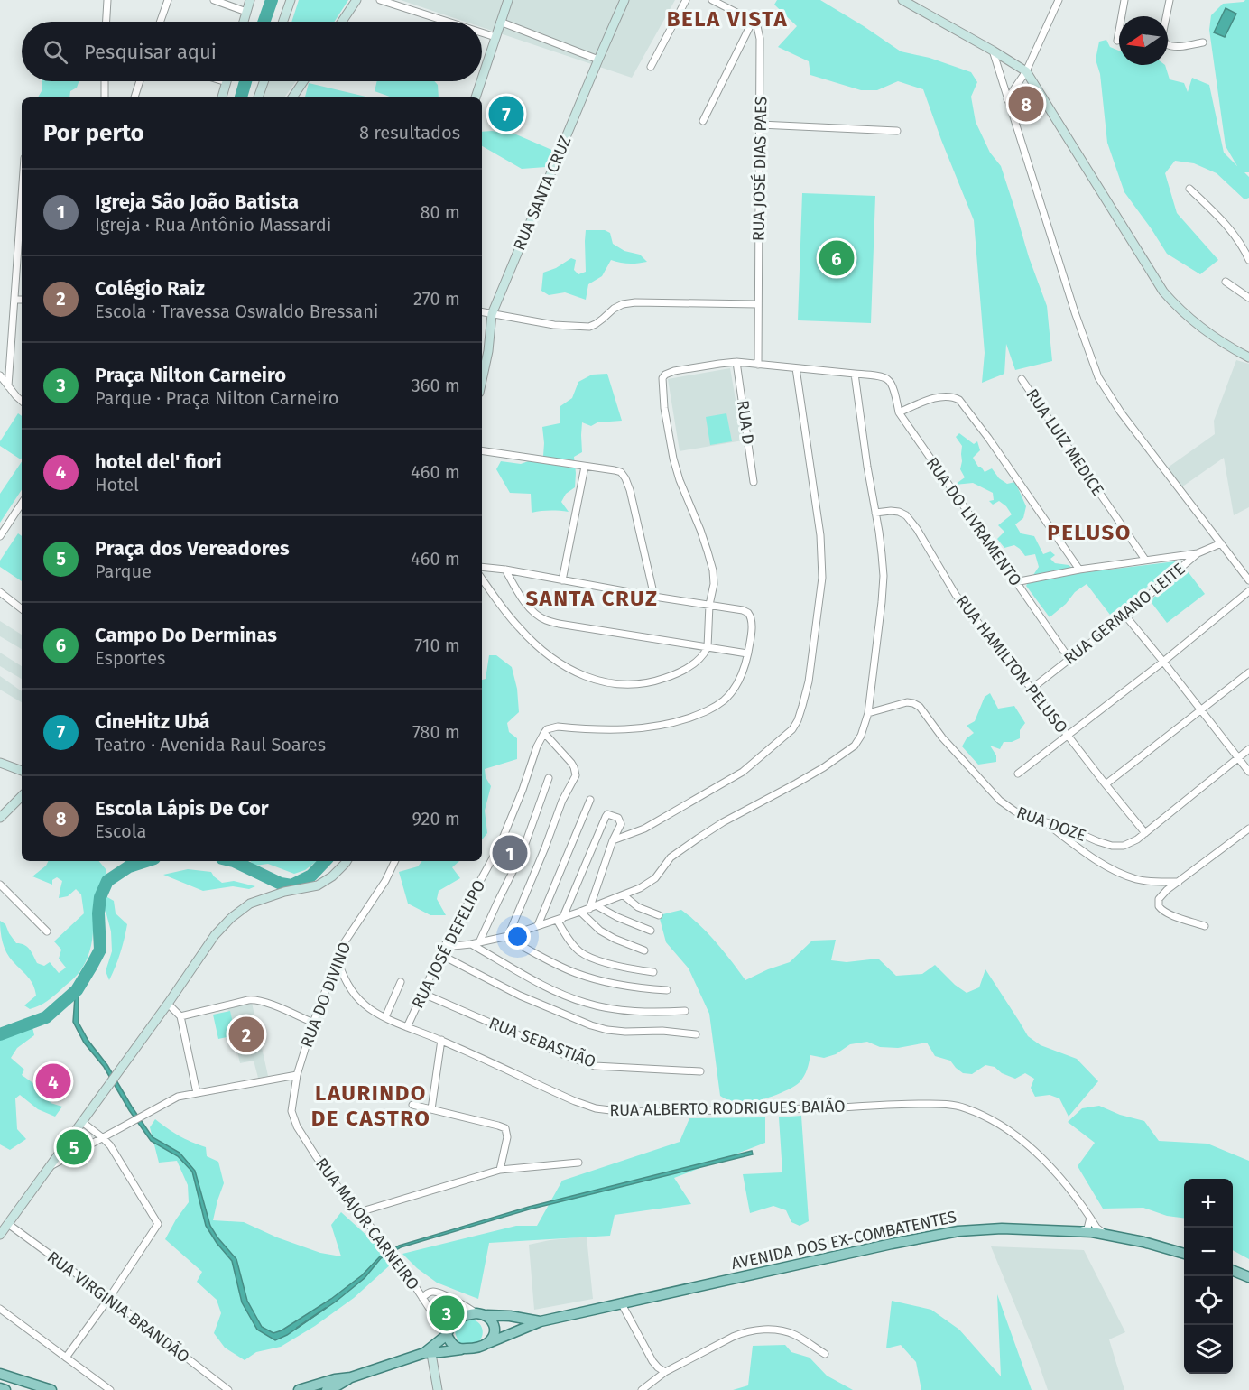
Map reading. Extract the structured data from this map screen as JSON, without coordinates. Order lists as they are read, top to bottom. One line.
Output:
{"streets":{"main road":["AVENIDA DOS EX-COMBATENTES"],"street":["RUA JOSÉ DIAS PAES","RUA SANTA CRUZ","RUA D","RUA LUIZ MEDICE","RUA DO LIVRAMENTO","RUA GERMANO LEITE","RUA HAMILTON PELUSO","RUA DOZE","RUA JOSÉ DEFELIPO","RUA DO DIVINO","RUA SEBASTIÃO","RUA ALBERTO RODRIGUES BAIÃO","RUA MAJOR CARNEIRO","RUA VIRGINIA BRANDÃO"]},"crossings":[["RUA DO LIVRAMENTO","RUA GERMANO LEITE"],["RUA GERMANO LEITE","RUA HAMILTON PELUSO"],["RUA HAMILTON PELUSO","RUA DOZE"],["RUA JOSÉ DEFELIPO","RUA SEBASTIÃO"],["RUA JOSÉ DEFELIPO","RUA ALBERTO RODRIGUES BAIÃO"],["RUA DO DIVINO","RUA ALBERTO RODRIGUES BAIÃO"],["RUA DO DIVINO","RUA MAJOR CARNEIRO"],["RUA ALBERTO RODRIGUES BAIÃO","AVENIDA DOS EX-COMBATENTES"],["RUA MAJOR CARNEIRO","AVENIDA DOS EX-COMBATENTES"]],"districts":["BELA VISTA","PELUSO","SANTA CRUZ","LAURINDO DE CASTRO"],"north":"left","page":{"search":"Pesquisar aqui","pins":["8","7","6","1","2","4","5","3"],"heading":["Por perto","8 resultados"],"list":[{"mark":"1","name":"Igreja São João Batista","note":"Igreja · Rua Antônio Massardi","value":"80 m"},{"mark":"2","name":"Colégio Raiz","note":"Escola · Travessa Oswaldo Bressani","value":"270 m"},{"mark":"3","name":"Praça Nilton Carneiro","note":"Parque · Praça Nilton Carneiro","value":"360 m"},{"mark":"4","name":"hotel del' fiori","note":"Hotel","value":"460 m"},{"mark":"5","name":"Praça dos Vereadores","note":"Parque","value":"460 m"},{"mark":"6","name":"Campo Do Derminas","note":"Esportes","value":"710 m"},{"mark":"7","name":"CineHitz Ubá","note":"Teatro · Avenida Raul Soares","value":"780 m"},{"mark":"8","name":"Escola Lápis De Cor","note":"Escola","value":"920 m"}],"map_buttons":["+","−"]}}
